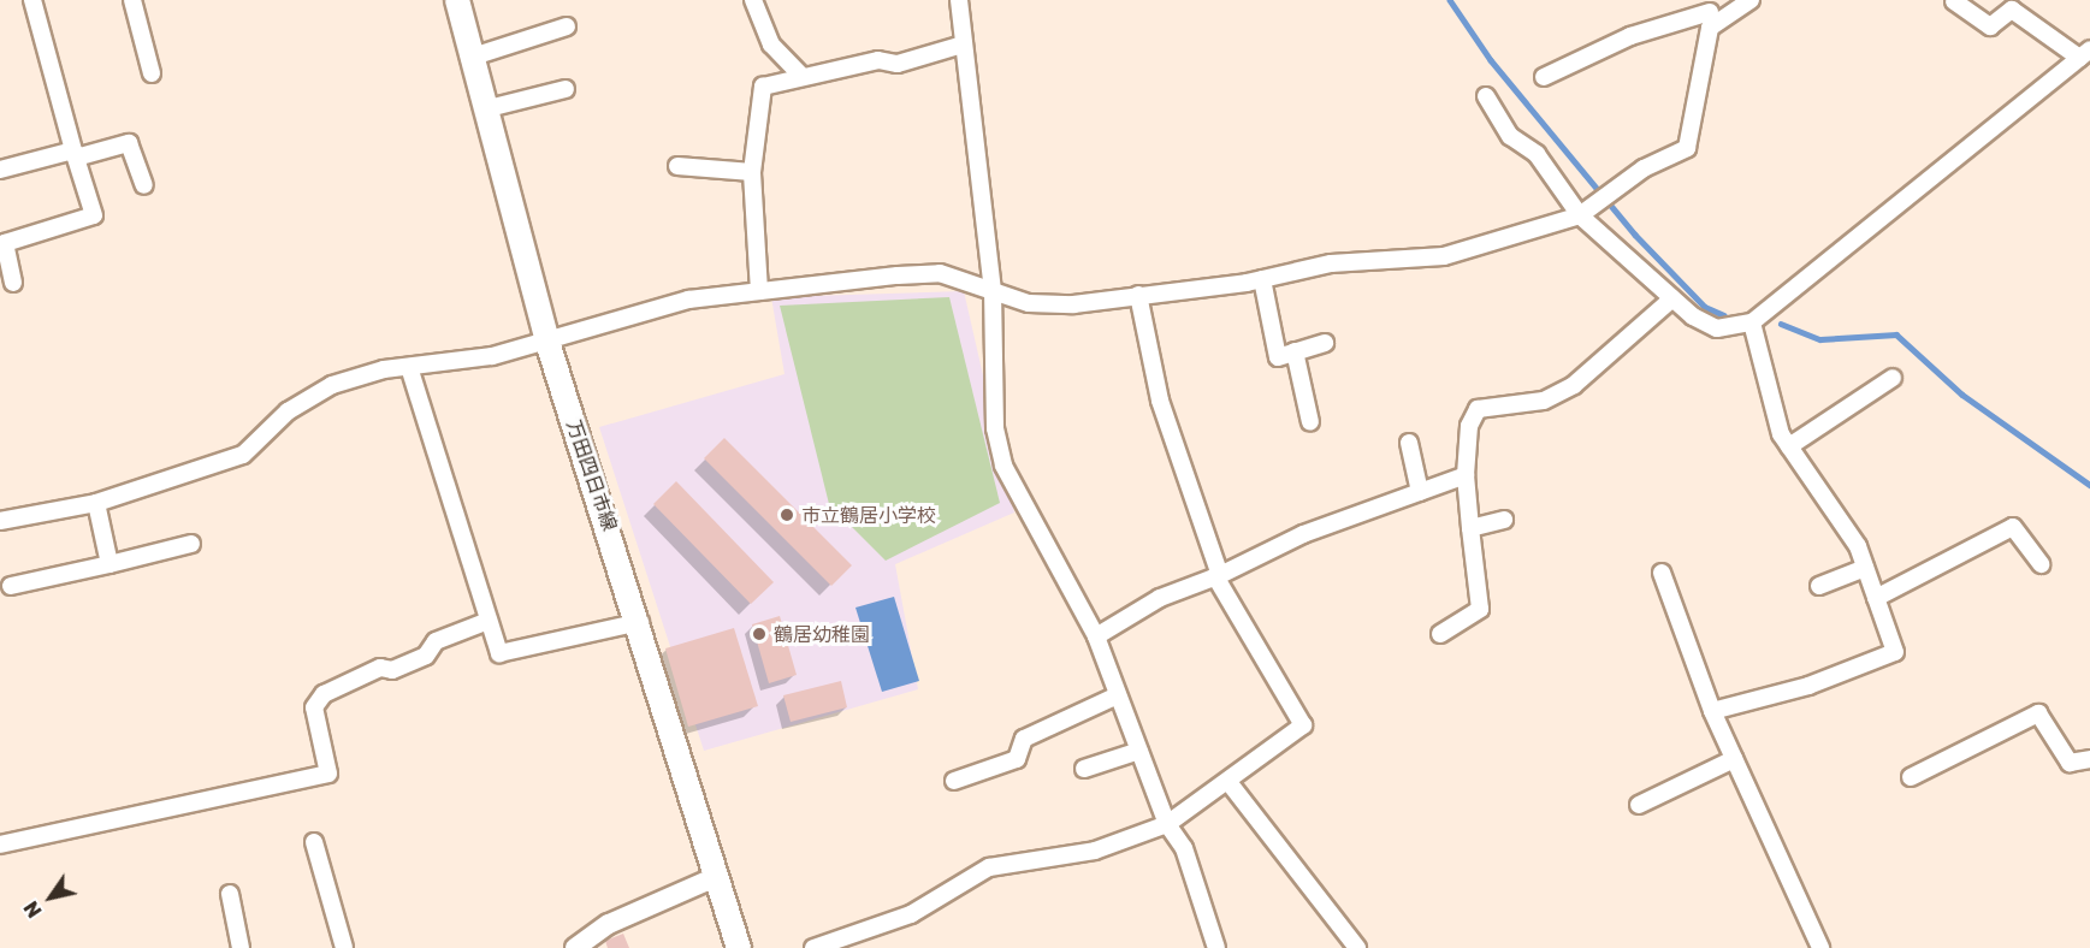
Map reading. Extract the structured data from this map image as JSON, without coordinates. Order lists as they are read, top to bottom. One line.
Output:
{"streets":{"main road":["万田四日市線"]},"places":["市立鶴居小学校","鶴居幼稚園"],"north":"bottom left"}
